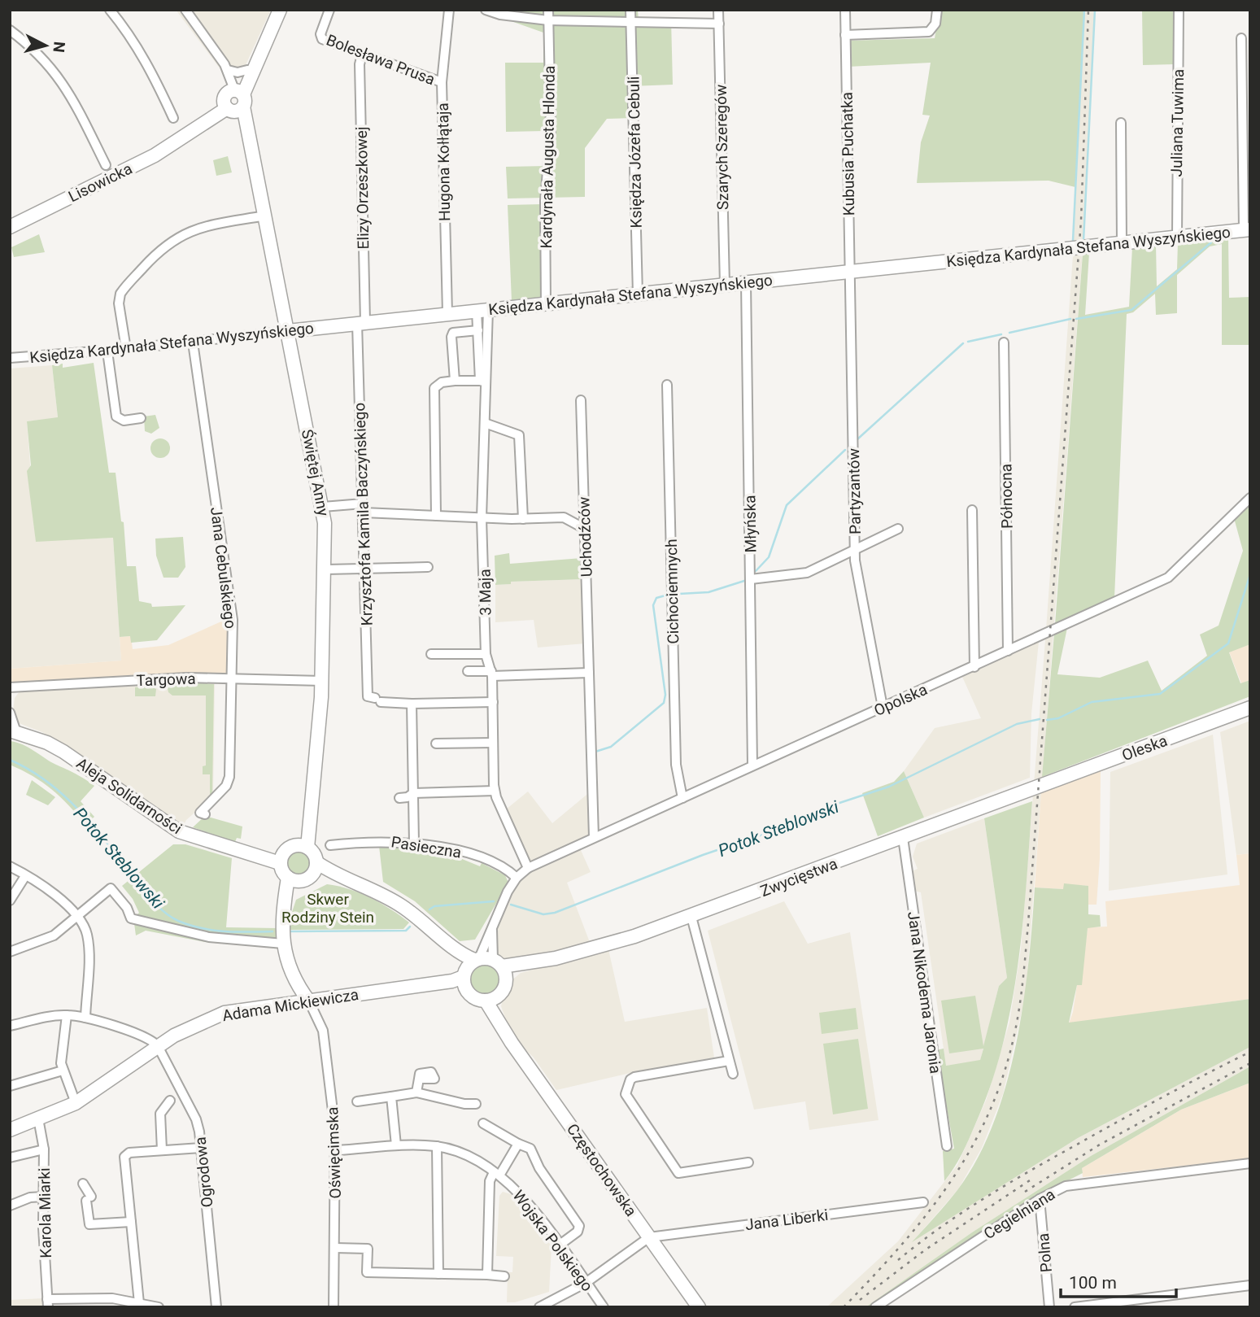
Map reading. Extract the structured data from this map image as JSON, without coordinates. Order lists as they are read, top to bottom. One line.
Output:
{"streets":{"street":["Bolesława Prusa","Juliana Tuwima","Szarych Szeregów","Księdza Józefa Cebuli","Kubusia Puchatka","Kardynała Augusta Hlonda","Hugona Kołłątaja","Lisowicka","Elizy Orzeszkowej","Księdza Kardynała Stefana Wyszyńskiego","Świętej Anny","Partyzantów","Północna","Krzysztofa Kamila Baczyńskiego","Młyńska","Uchodźców","Jana Cebulskiego","Cichociemnych","3 Maja","Targowa","Opolska","Oleska","Aleja Solidarności","Pasieczna","Zwycięstwa","Jana Nikodema Jaronia","Adama Mickiewicza","Oświęcimska","Częstochowska","Ogrodowa","Karola Miarki","Cegielniana","Jana Liberki","Wojska Polskiego","Polna"]},"crossings":[["Bolesława Prusa","Hugona Kołłątaja"],["Bolesława Prusa","Elizy Orzeszkowej"],["Juliana Tuwima","Księdza Kardynała Stefana Wyszyńskiego"],["Szarych Szeregów","Księdza Kardynała Stefana Wyszyńskiego"],["Księdza Józefa Cebuli","Księdza Kardynała Stefana Wyszyńskiego"],["Kubusia Puchatka","Księdza Kardynała Stefana Wyszyńskiego"],["Kubusia Puchatka","Partyzantów"],["Kardynała Augusta Hlonda","Księdza Kardynała Stefana Wyszyńskiego"],["Hugona Kołłątaja","Księdza Kardynała Stefana Wyszyńskiego"],["Lisowicka","Świętej Anny"],["Elizy Orzeszkowej","Księdza Kardynała Stefana Wyszyńskiego"],["Elizy Orzeszkowej","Krzysztofa Kamila Baczyńskiego"],["Księdza Kardynała Stefana Wyszyńskiego","Świętej Anny"],["Księdza Kardynała Stefana Wyszyńskiego","Partyzantów"],["Księdza Kardynała Stefana Wyszyńskiego","Krzysztofa Kamila Baczyńskiego"],["Księdza Kardynała Stefana Wyszyńskiego","Młyńska"],["Księdza Kardynała Stefana Wyszyńskiego","Jana Cebulskiego"],["Księdza Kardynała Stefana Wyszyńskiego","3 Maja"],["Świętej Anny","Targowa"],["Świętej Anny","Aleja Solidarności"],["Partyzantów","Opolska"],["Północna","Opolska"],["Młyńska","Opolska"],["Uchodźców","Opolska"],["Jana Cebulskiego","Targowa"],["Cichociemnych","Opolska"],["3 Maja","Opolska"],["Oleska","Zwycięstwa"],["Zwycięstwa","Jana Nikodema Jaronia"],["Zwycięstwa","Adama Mickiewicza"],["Zwycięstwa","Częstochowska"],["Adama Mickiewicza","Oświęcimska"],["Adama Mickiewicza","Częstochowska"],["Adama Mickiewicza","Ogrodowa"],["Adama Mickiewicza","Karola Miarki"],["Oświęcimska","Wojska Polskiego"],["Częstochowska","Jana Liberki"],["Cegielniana","Polna"]],"water":["Potok Steblowski"],"parks":["Skwer Rodziny Stein"],"scale_bar":"100 m","north":"right"}
